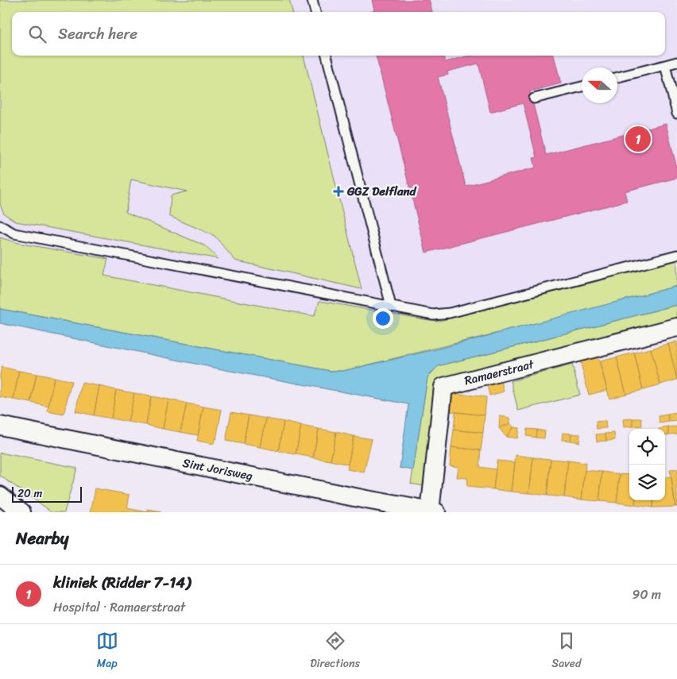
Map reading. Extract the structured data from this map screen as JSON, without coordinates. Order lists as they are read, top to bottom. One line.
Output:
{"streets":{"street":["Ramaerstraat","Sint Jorisweg"]},"crossings":[["Ramaerstraat","Sint Jorisweg"]],"places":{"health":["GGZ Delfland"]},"scale_bar":"20 m","north":"left","page":{"search":"Search here","pins":"1","scale":"20 m","heading":"Nearby","list":[{"mark":"1","name":"kliniek (Ridder 7-14)","note":"Hospital · Ramaerstraat","value":"90 m"}],"nav":["Map","Directions","Saved"]}}
